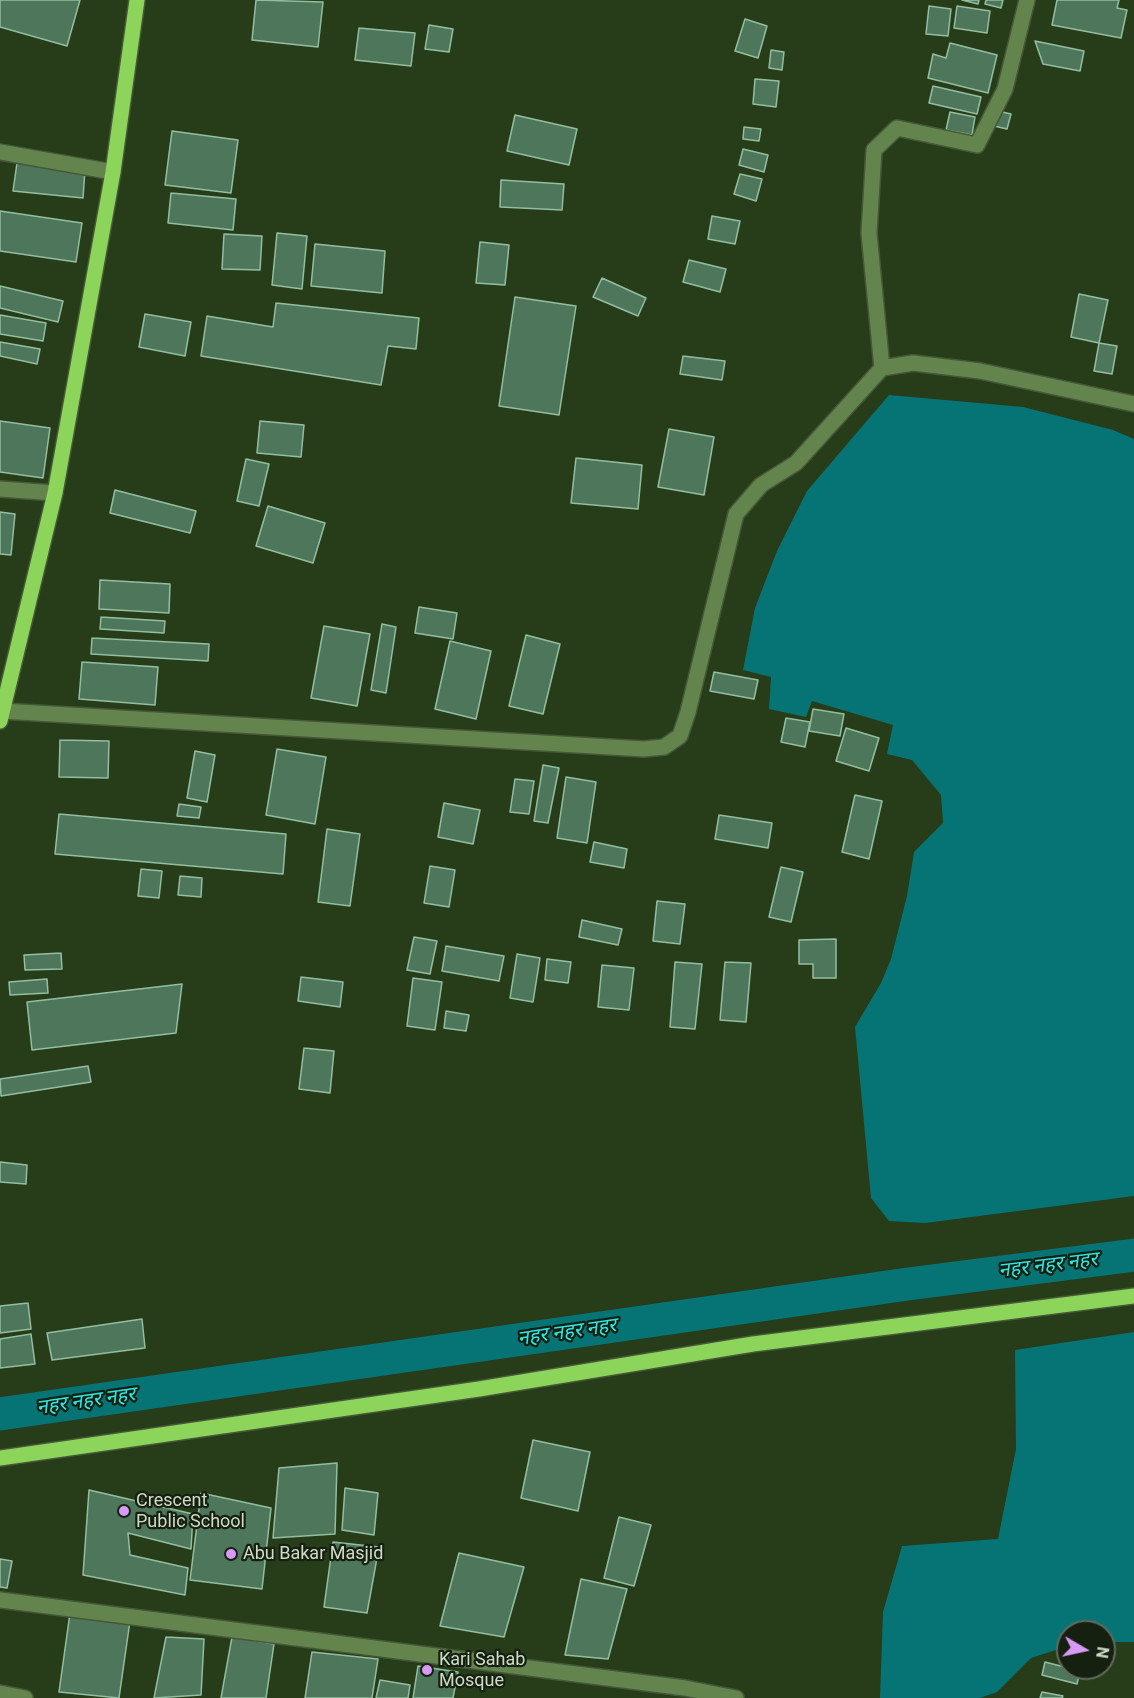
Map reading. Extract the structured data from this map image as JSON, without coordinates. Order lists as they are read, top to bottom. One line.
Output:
{"water":["नहर नहर नहर"],"places":["Crescent Public School","Abu Bakar Masjid","Kari Sahab Mosque"],"north":"right"}
